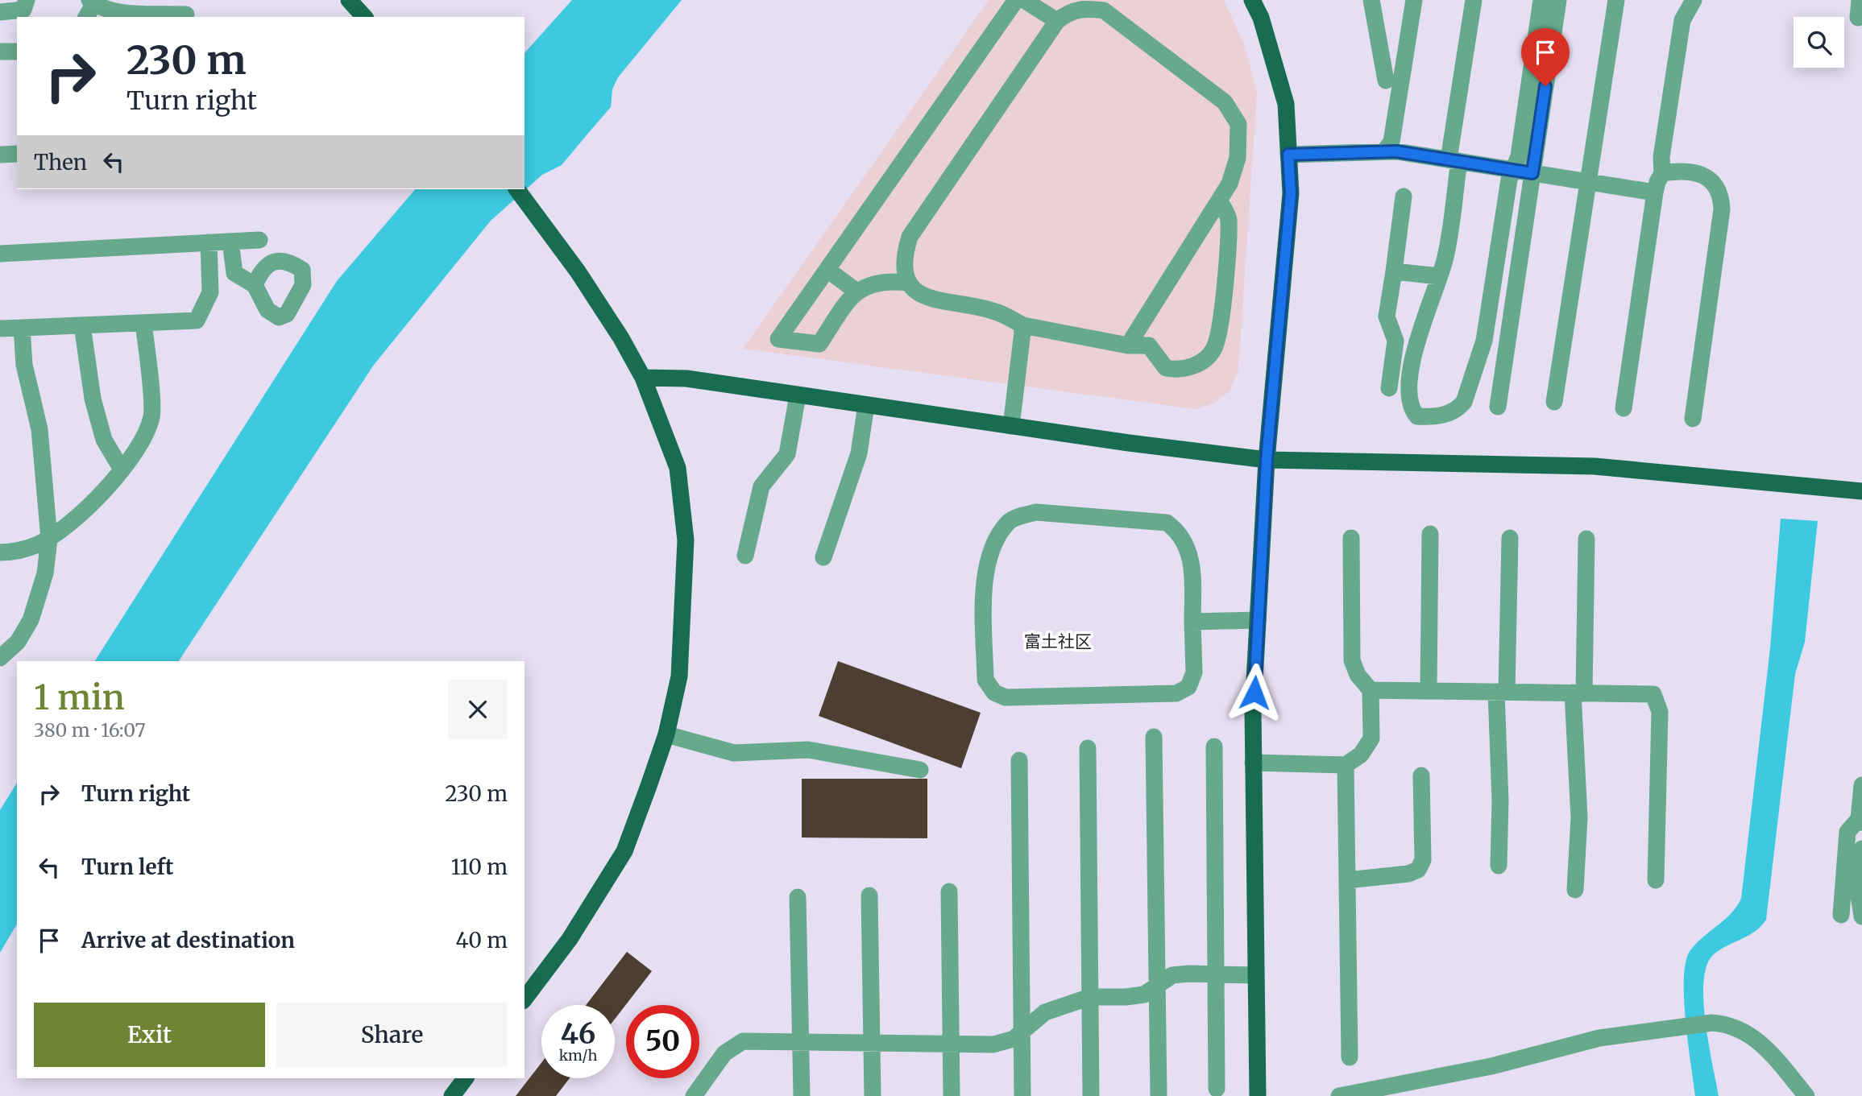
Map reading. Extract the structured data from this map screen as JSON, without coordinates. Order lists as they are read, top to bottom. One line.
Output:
{"districts":["富土社区"],"page":{"turn":["230 m","Turn right"],"then":"Then","heading":["1 min","380 m · 16:07"],"list":[{"name":"Turn right","value":"230 m"},{"name":"Turn left","value":"110 m"},{"name":"Arrive at destination","value":"40 m"}],"buttons":["Exit","Share"],"speed":"46 km/h","limit":"50"}}
